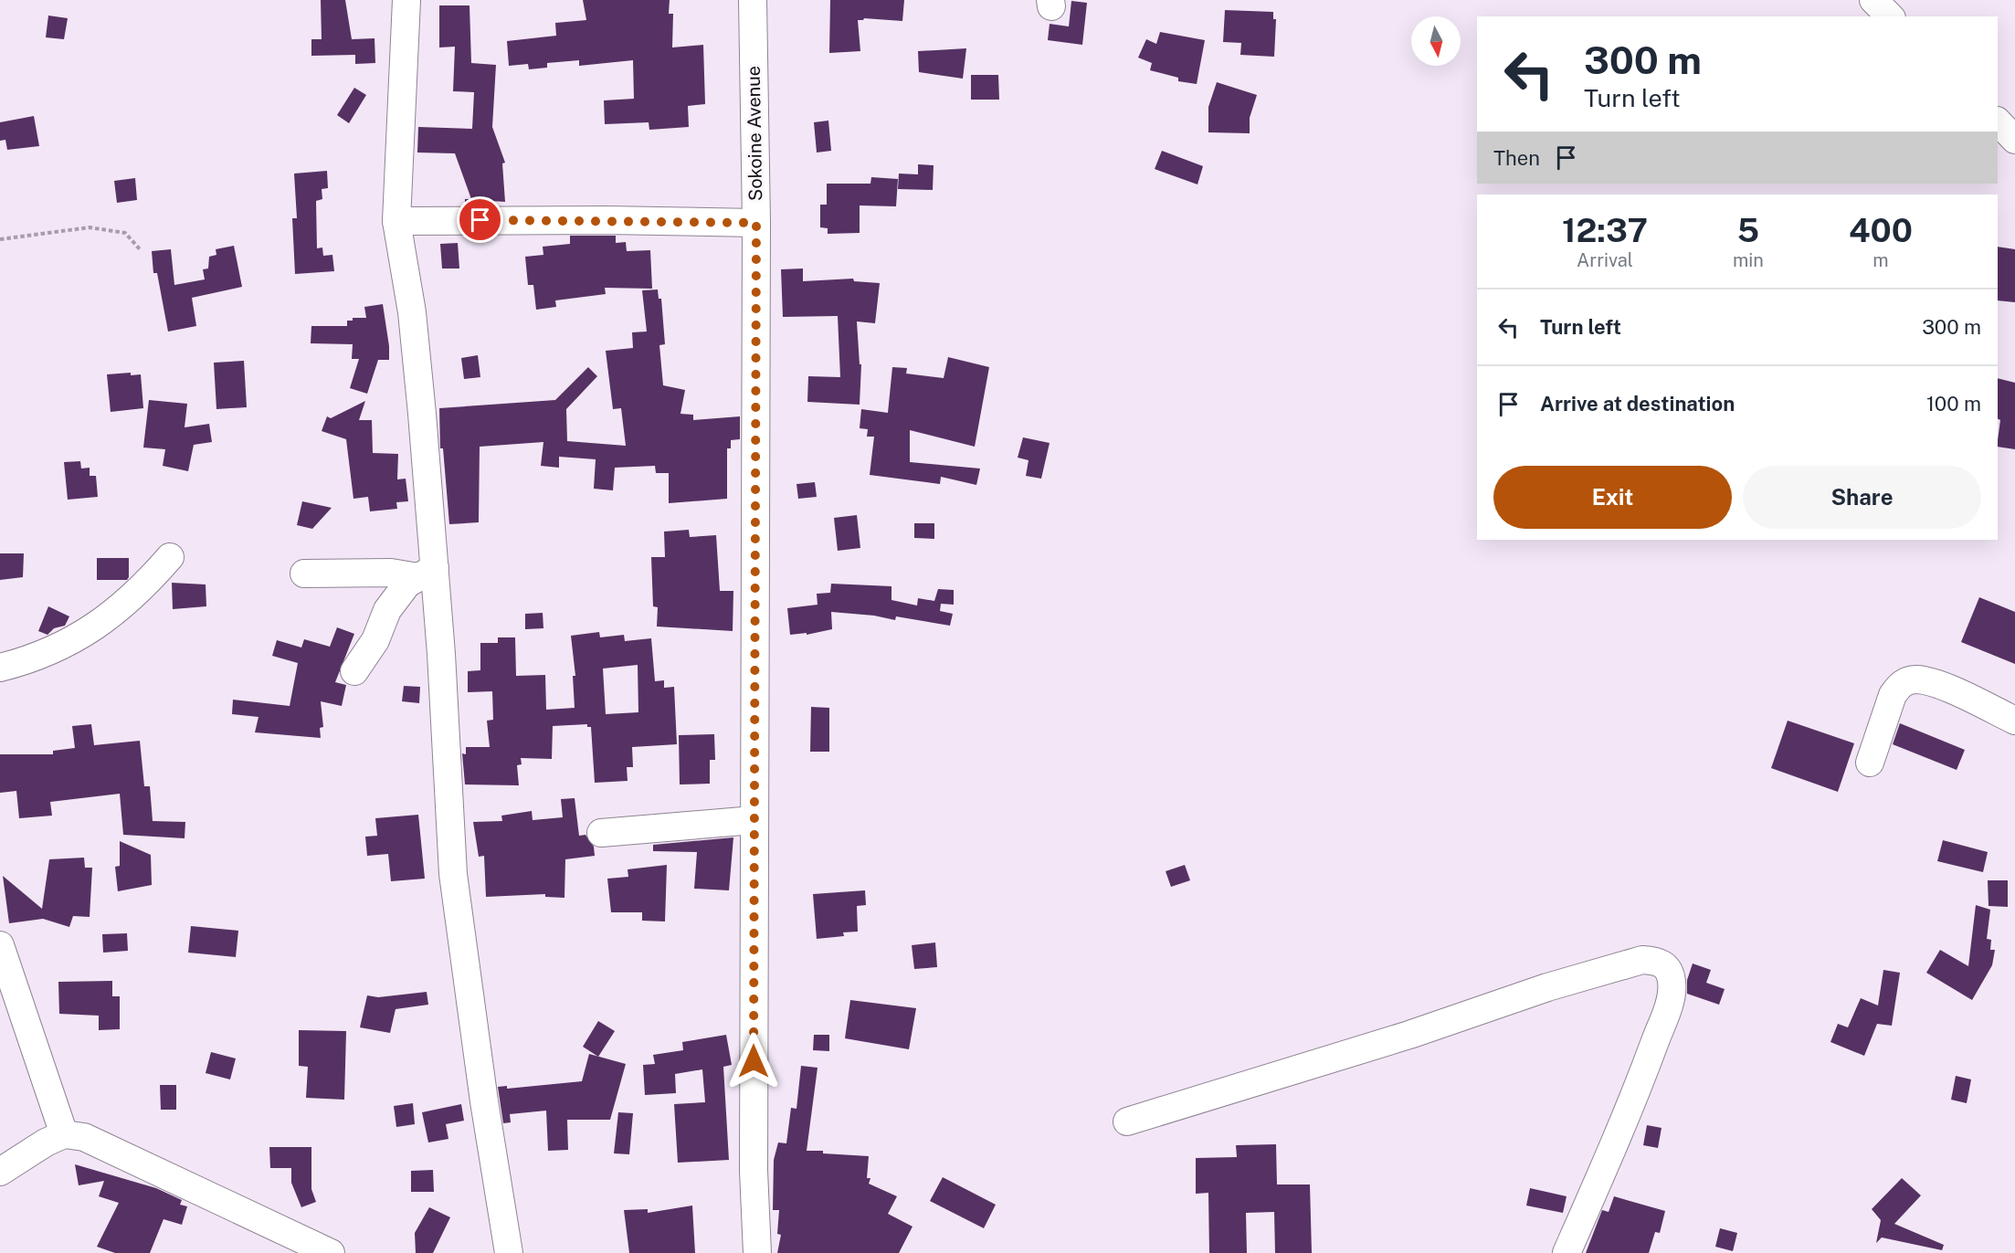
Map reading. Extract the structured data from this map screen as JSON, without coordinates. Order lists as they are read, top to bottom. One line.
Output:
{"streets":{"street":["Sokoine Avenue"]},"north":"bottom","page":{"turn":["300 m","Turn left"],"then":"Then","eta":["12:37","Arrival","5","min","400","m"],"list":[{"name":"Turn left","value":"300 m"},{"name":"Arrive at destination","value":"100 m"}],"buttons":["Exit","Share"]}}
